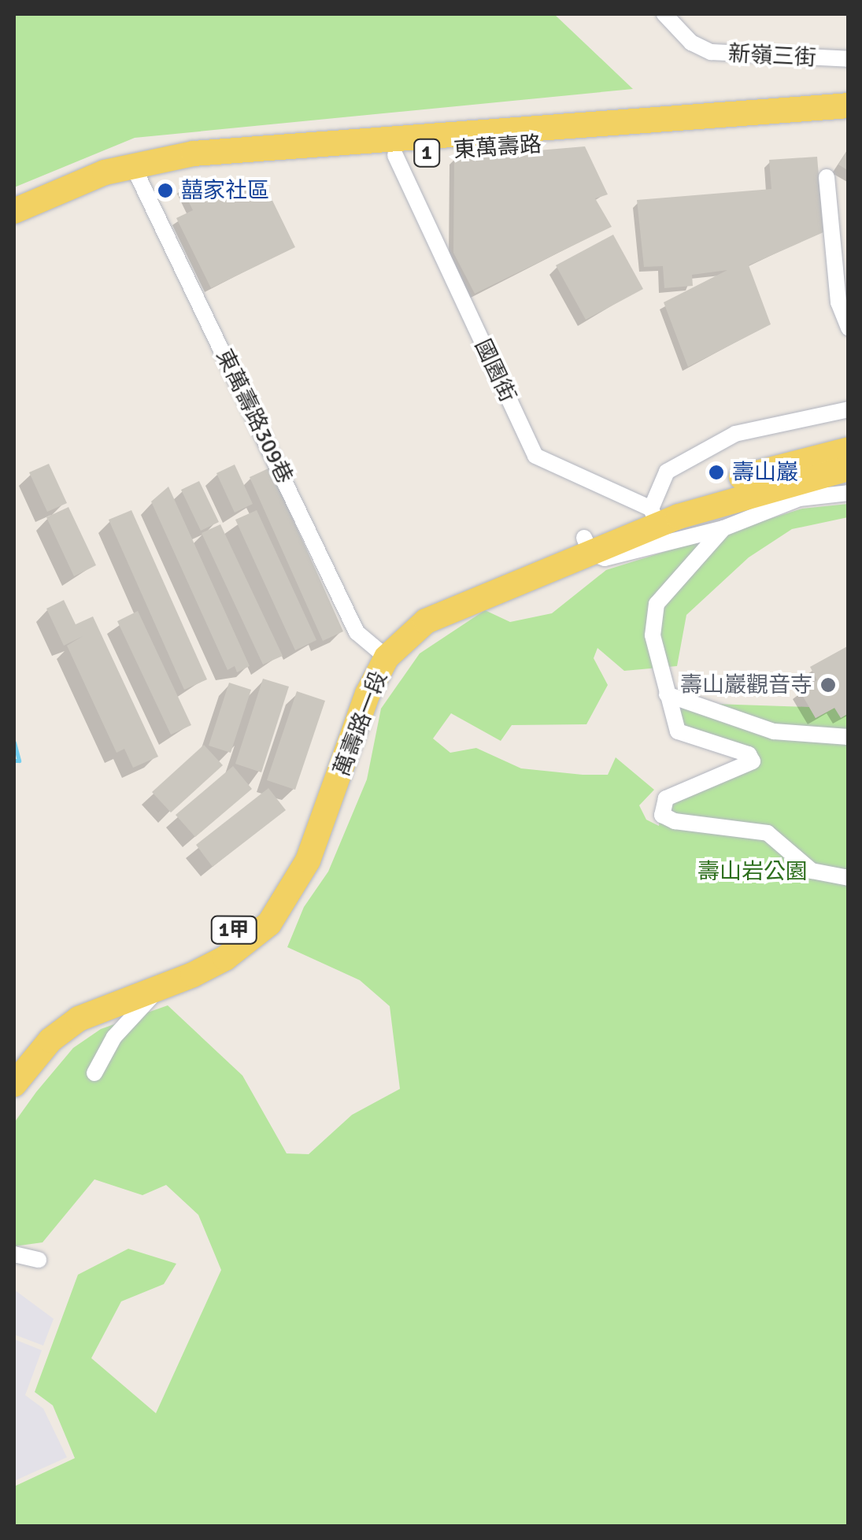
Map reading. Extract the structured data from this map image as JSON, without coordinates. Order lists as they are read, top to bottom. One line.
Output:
{"streets":{"main road":["東萬壽路","1","萬壽路一段","1甲"],"street":["新嶺三街","國園街","東萬壽路309巷"]},"crossings":[["東萬壽路","國園街"],["東萬壽路","東萬壽路309巷"],["國園街","萬壽路一段"],["東萬壽路309巷","萬壽路一段"]],"parks":["壽山岩公園"],"places":["囍家社區","壽山巖","壽山巖觀音寺"]}
